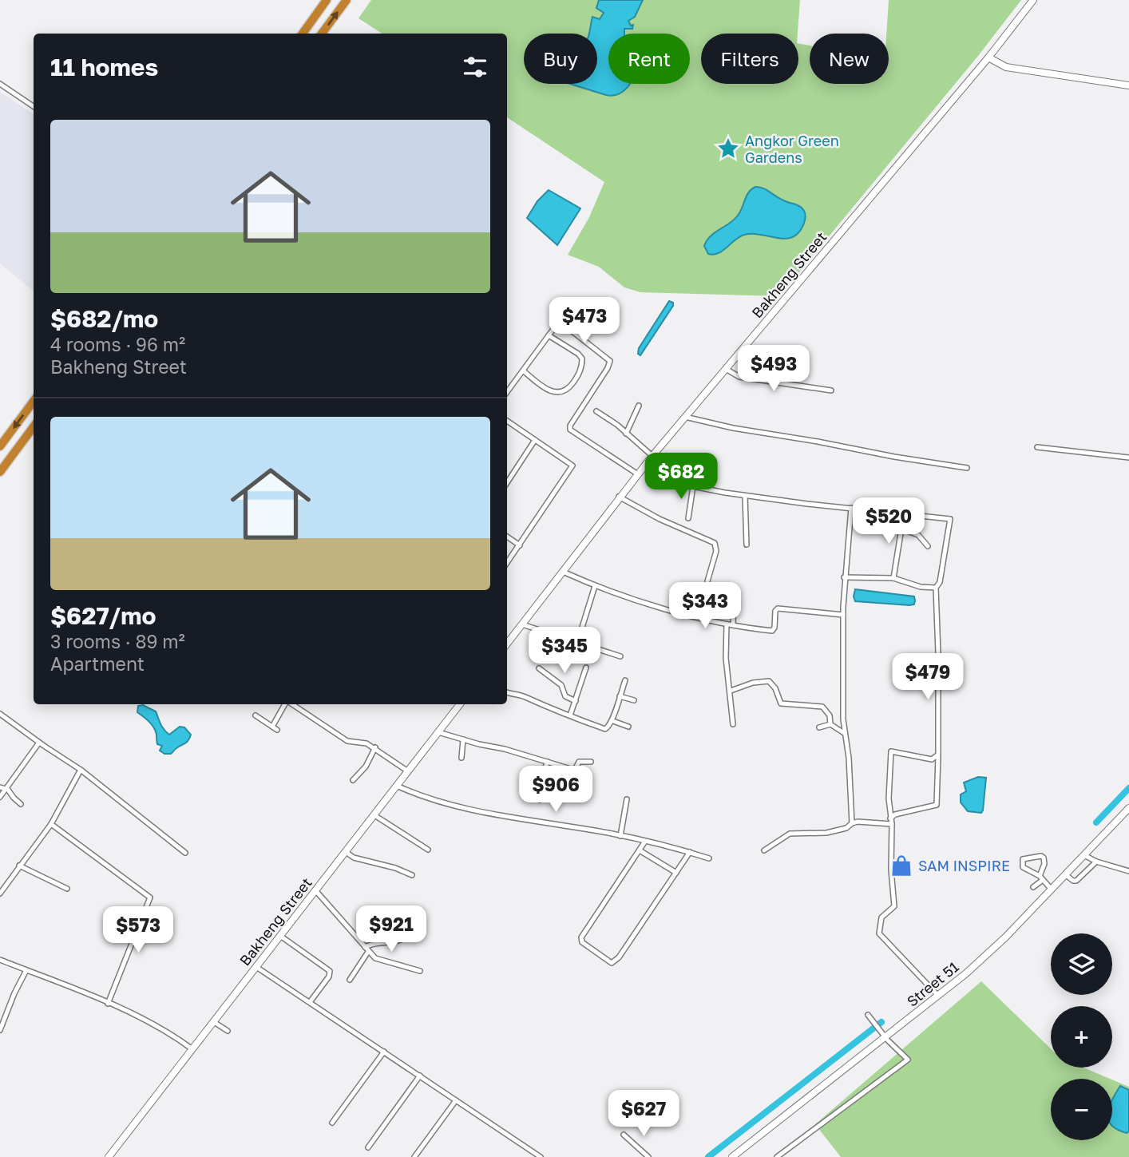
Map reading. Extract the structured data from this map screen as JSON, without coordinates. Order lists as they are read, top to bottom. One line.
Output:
{"streets":{"street":["Bakheng Street","Street 51"]},"places":{"place":["Angkor Green Gardens"],"shop":["SAM INSPIRE"]},"page":{"chip":["Buy","Rent","Filters","New"],"heading":"11 homes","list":[{"name":"$682/mo","note":"4 rooms · 96 m² · Bakheng Street"},{"name":"$627/mo","note":"3 rooms · 89 m² · Apartment"}],"price":["$473","$493","$682","$520","$343","$345","$479","$906","$921","$573","$627"],"map_buttons":["+","−"]}}
